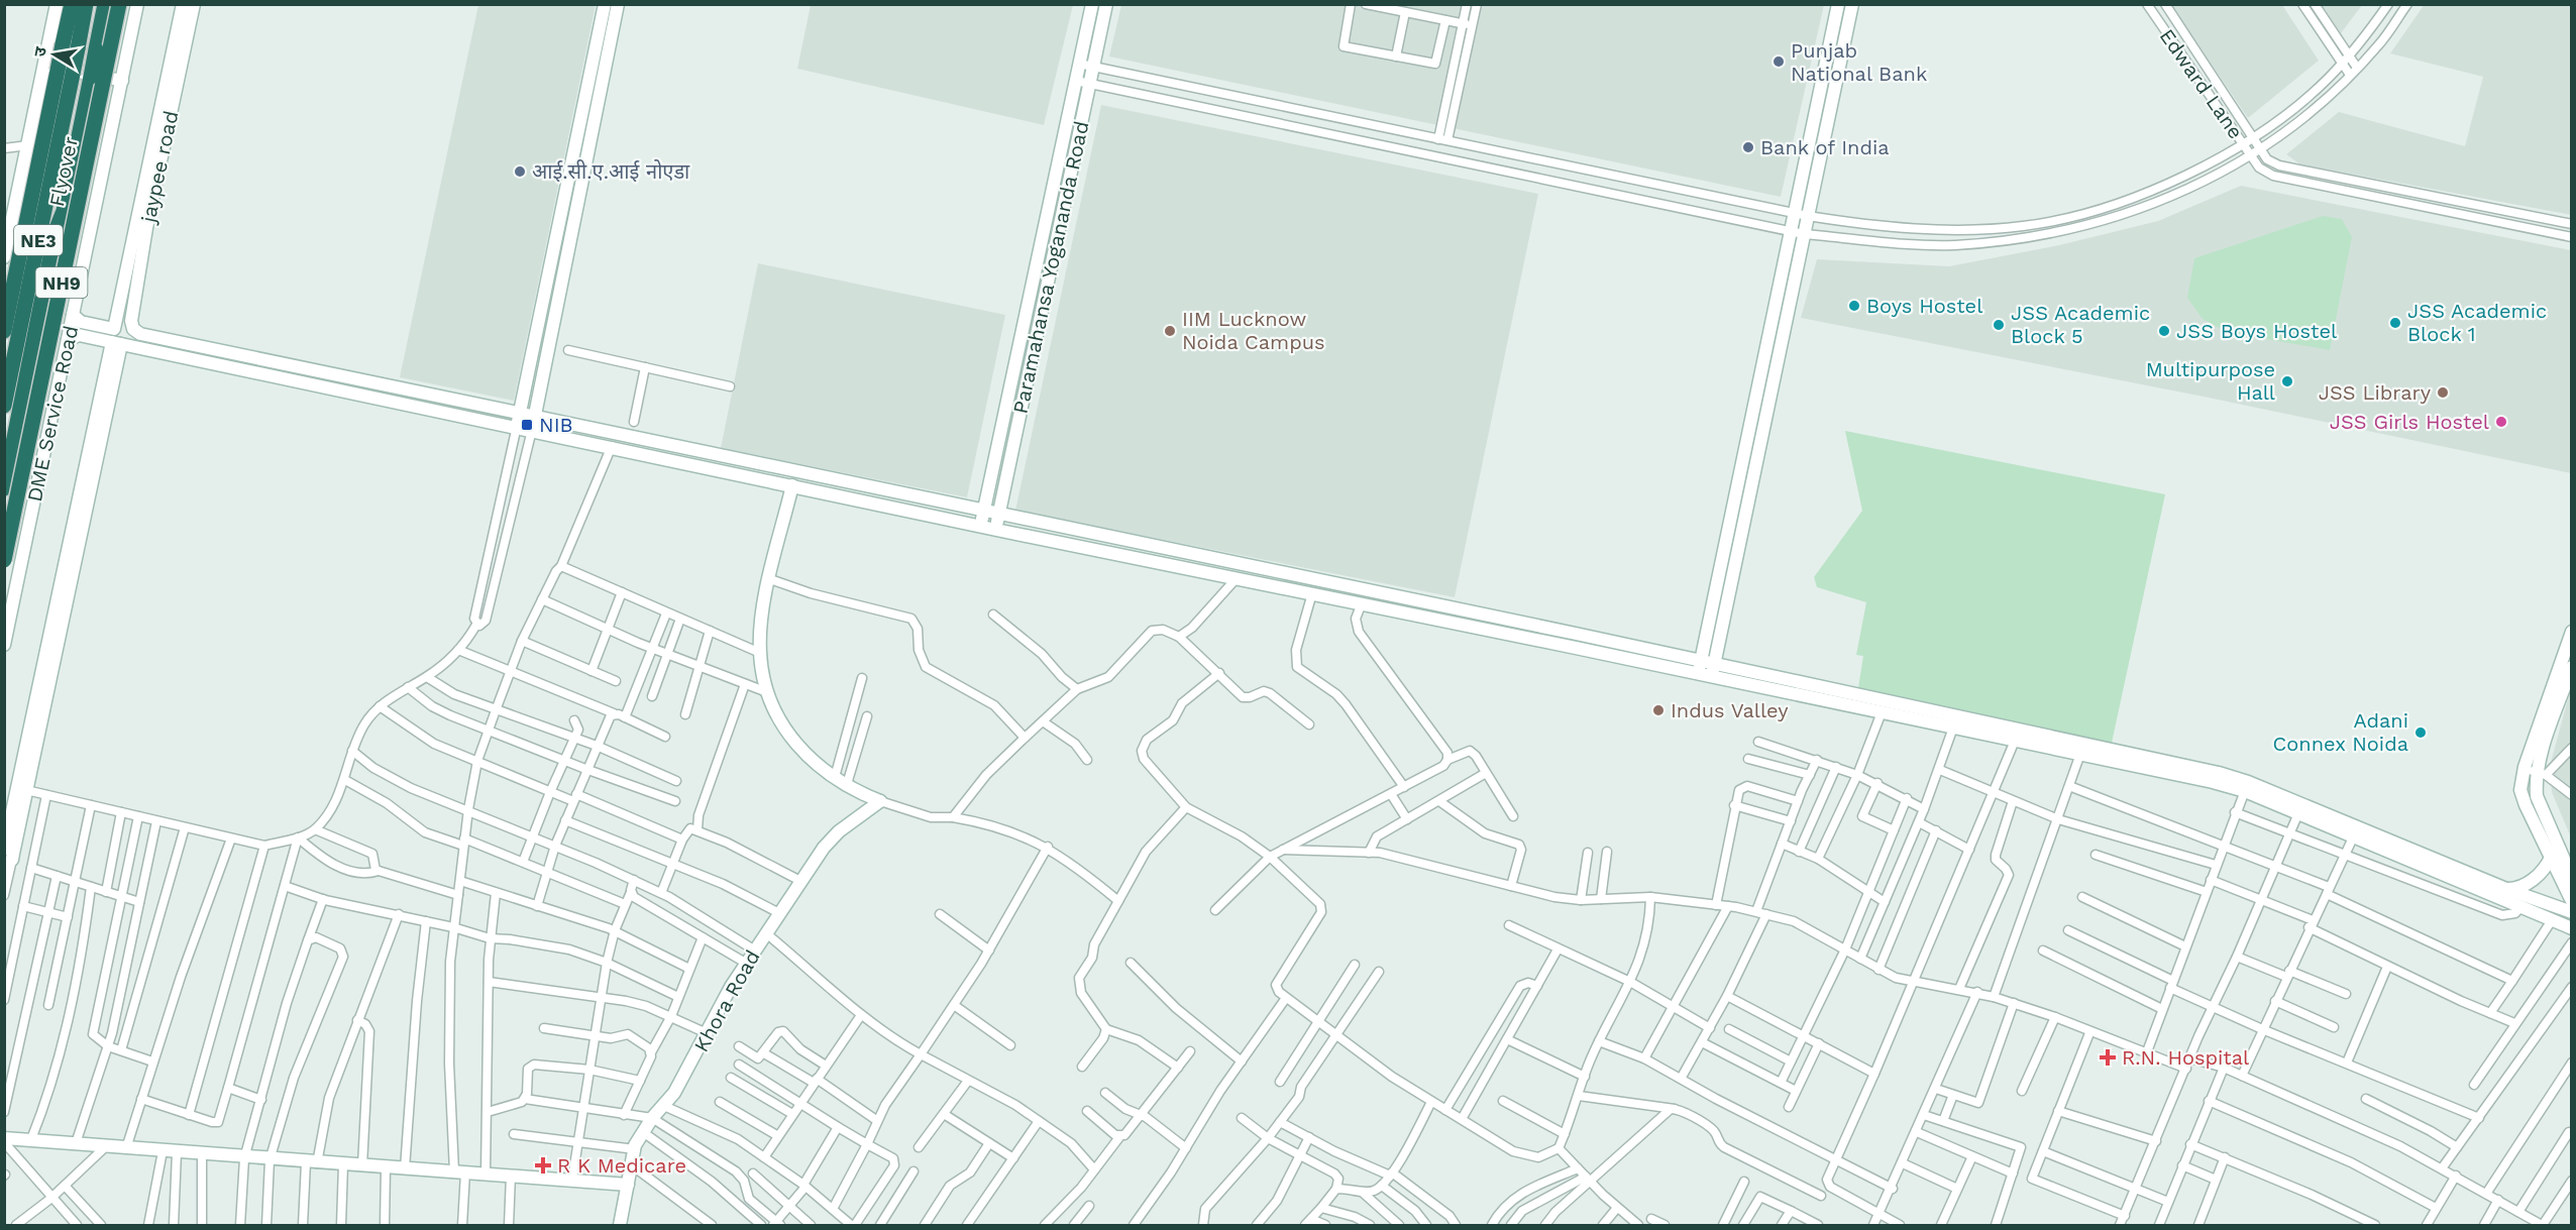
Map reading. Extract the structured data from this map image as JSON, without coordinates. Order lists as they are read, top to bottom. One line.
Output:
{"streets":{"highway":["Flyover","NE3","NH9"],"street":["Edward Lane","jaypee road","Paramahansa Yogananda Road","DME Service Road","Khora Road"]},"places":{"other":["Punjab National Bank","Bank of India","आई.सी.ए.आई नोएडा","Boys Hostel","JSS Academic Block 1","JSS Academic Block 5","IIM Lucknow Noida Campus","JSS Boys Hostel","Multipurpose Hall","JSS Library","JSS Girls Hostel","Indus Valley","Adani Connex Noida"],"transit":["NIB"],"health":["R.N. Hospital","R K Medicare"]},"north":"left"}
